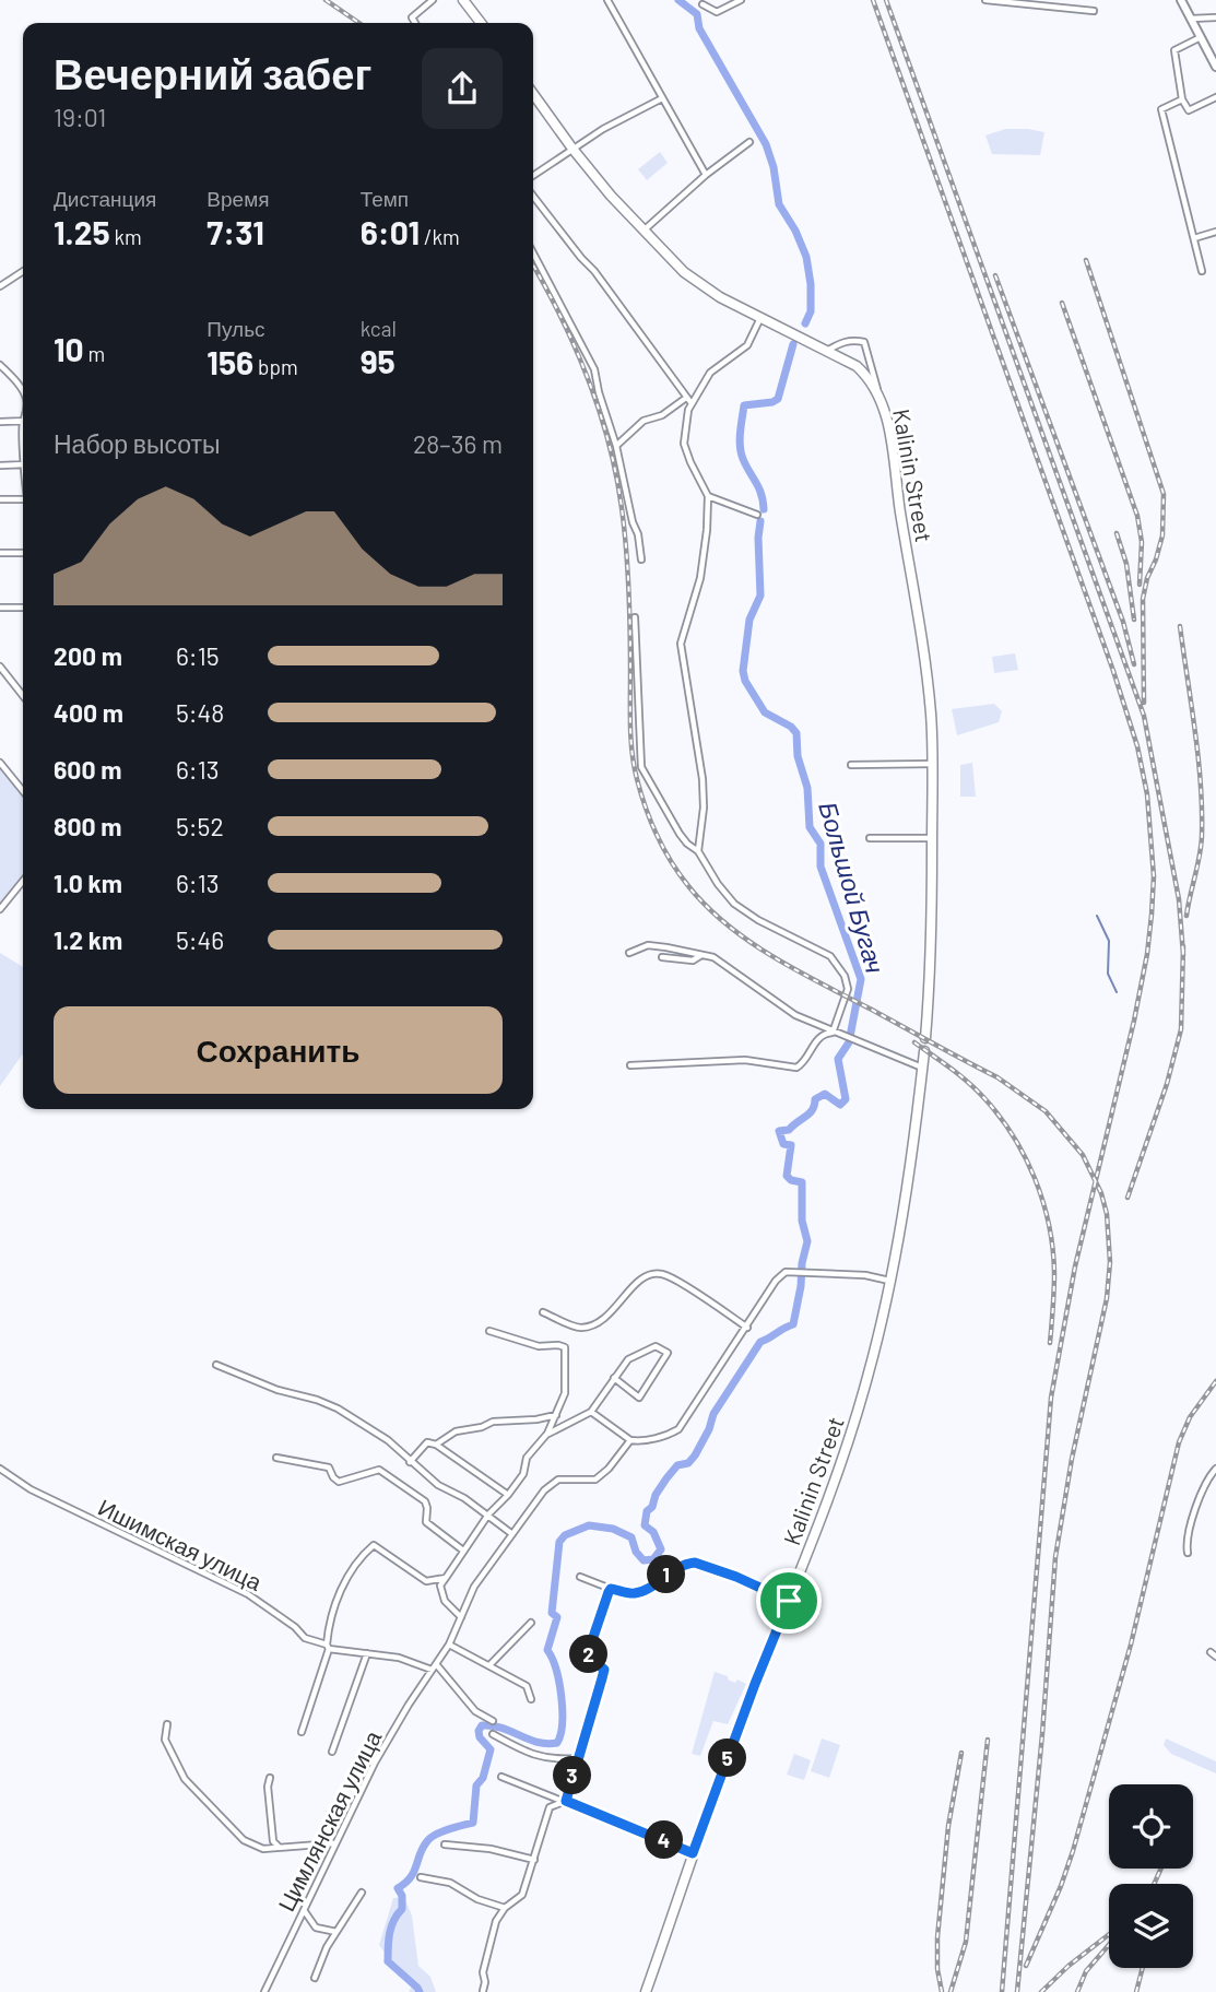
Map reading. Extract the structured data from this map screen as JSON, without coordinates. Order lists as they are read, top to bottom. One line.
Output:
{"streets":{"main road":["Kalinin Street"],"street":["Ишимская улица","Цимлянская улица"]},"crossings":[["Ишимская улица","Цимлянская улица"]],"water":["Большой Бугач"],"page":{"heading":["Вечерний забег","19:01"],"stats":[["Дистанция","1.25 km"],["Время","7:31"],["Темп","6:01 /km"],["10 m"],["Пульс","156 bpm"],["kcal","95"]],"chart":["Набор высоты","28–36 m"],"list":[{"name":"200 m","note":"6:15"},{"name":"400 m","note":"5:48"},{"name":"600 m","note":"6:13"},{"name":"800 m","note":"5:52"},{"name":"1.0 km","note":"6:13"},{"name":"1.2 km","note":"5:46"}],"buttons":"Сохранить","pins":["1","2","5","3","4"]}}
